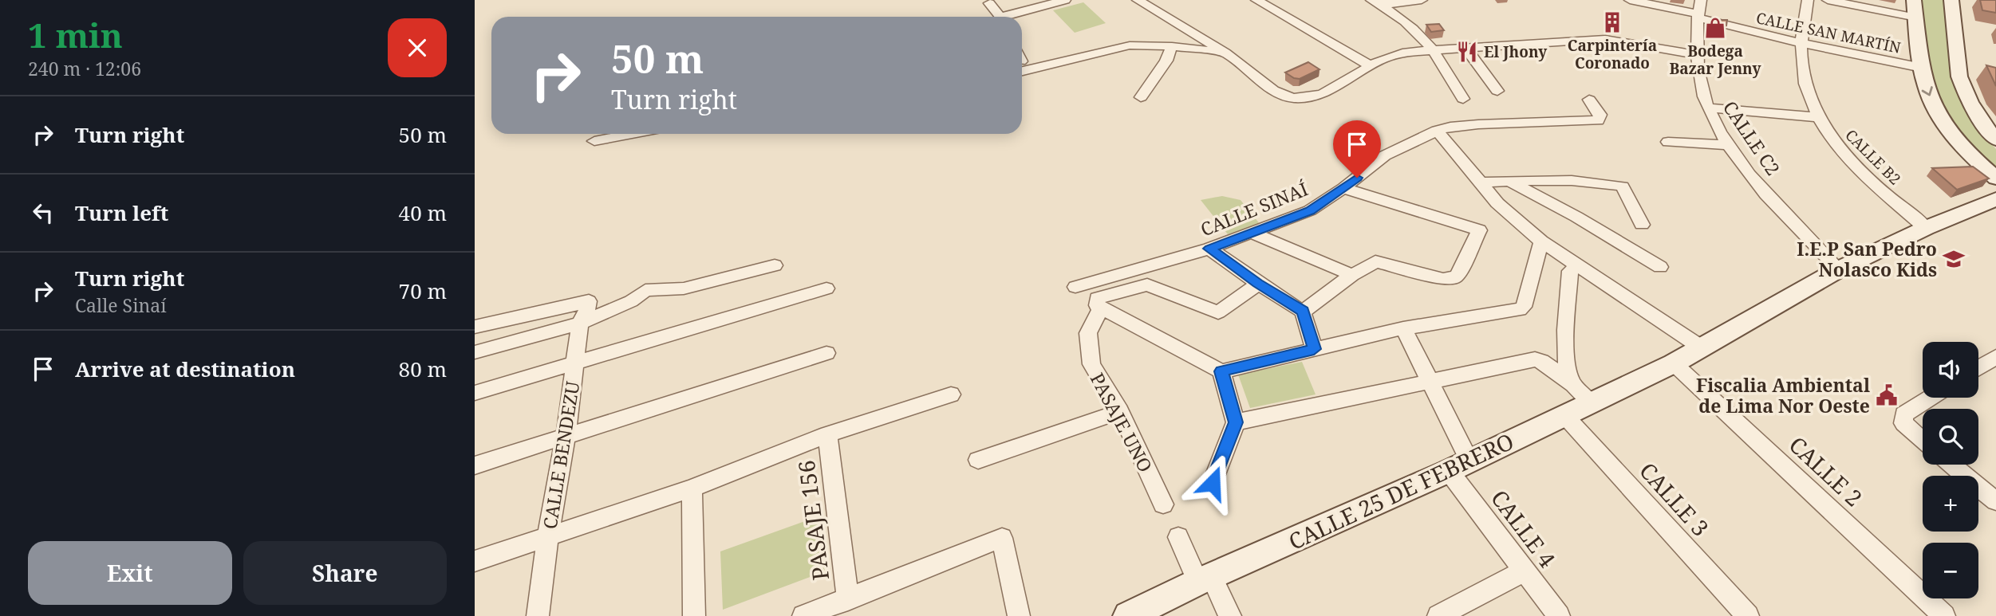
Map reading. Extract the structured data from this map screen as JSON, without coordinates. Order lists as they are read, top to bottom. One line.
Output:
{"streets":{"street":["CALLE SAN MARTÍN","CALLE C2","CALLE B2","CALLE SINAÍ","PASAJE UNO","CALLE BENDEZU","CALLE 2","CALLE 25 DE FEBRERO","CALLE 3","PASAJE 156","CALLE 4"]},"crossings":[["CALLE SAN MARTÍN","CALLE C2"],["CALLE SAN MARTÍN","CALLE B2"],["CALLE C2","CALLE 25 DE FEBRERO"],["CALLE B2","CALLE 25 DE FEBRERO"],["CALLE 2","CALLE 25 DE FEBRERO"],["CALLE 25 DE FEBRERO","CALLE 3"],["CALLE 25 DE FEBRERO","CALLE 4"]],"places":{"building":["Carpintería Coronado"],"shop":["Bodega Bazar Jenny"],"restaurant":["El Jhony"],"school or university":["I.E.P San Pedro Nolasco Kids"],"public building":["Fiscalia Ambiental de Lima Nor Oeste"]},"page":{"heading":["1 min","240 m · 12:06"],"turn":["50 m","Turn right"],"list":[{"name":"Turn right","value":"50 m"},{"name":"Turn left","value":"40 m"},{"name":"Turn right","note":"Calle Sinaí","value":"70 m"},{"name":"Arrive at destination","value":"80 m"}],"map_buttons":["+","−"],"buttons":["Exit","Share"]}}
